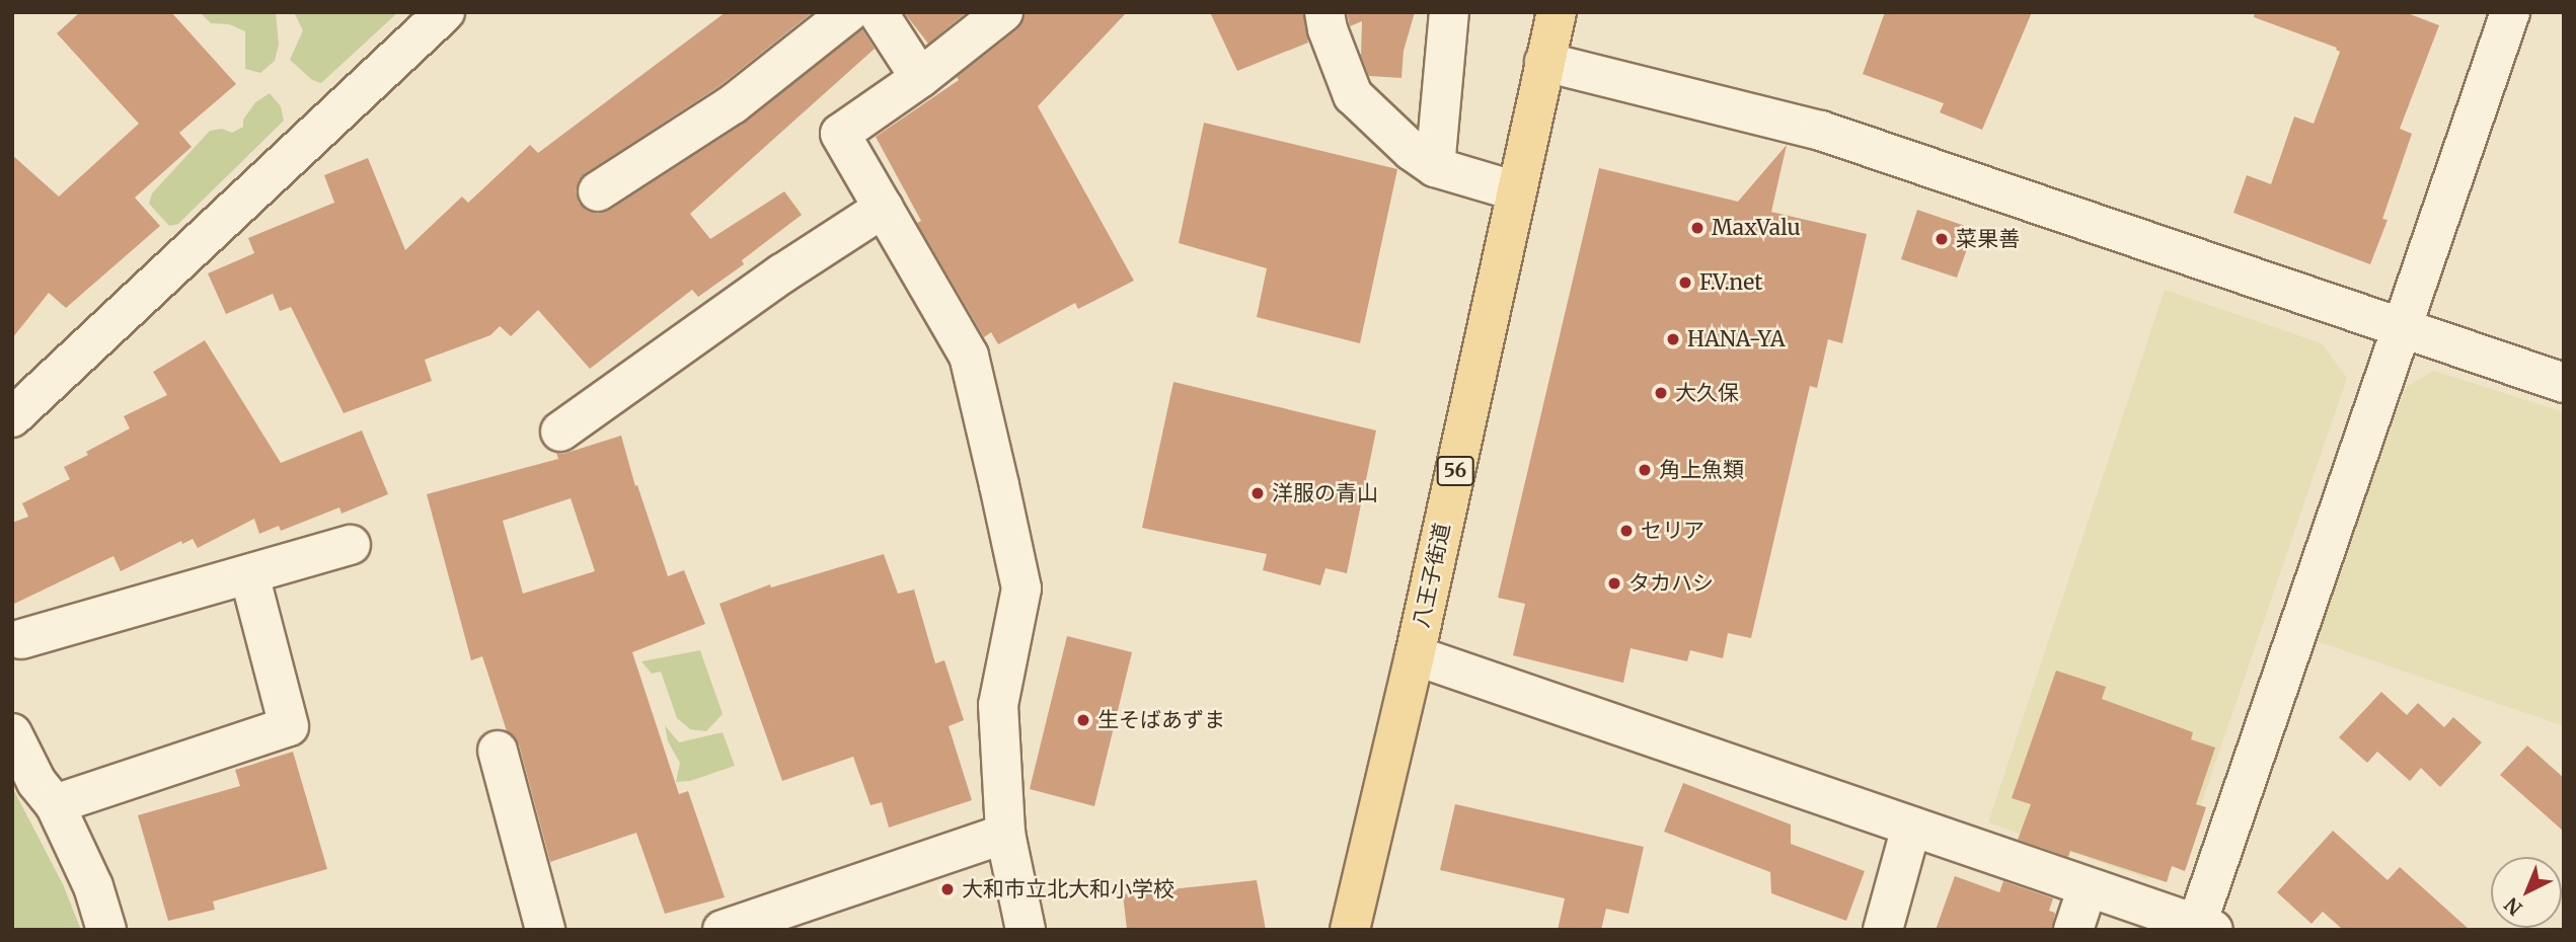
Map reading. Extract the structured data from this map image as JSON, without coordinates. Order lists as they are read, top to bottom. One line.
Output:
{"streets":{"main road":["56","八王子街道"]},"places":["MaxValu","菜果善","F.V.net","HANA-YA","大久保","角上魚類","洋服の青山","セリア","タカハシ","生そばあずま","大和市立北大和小学校"],"north":"bottom left"}
